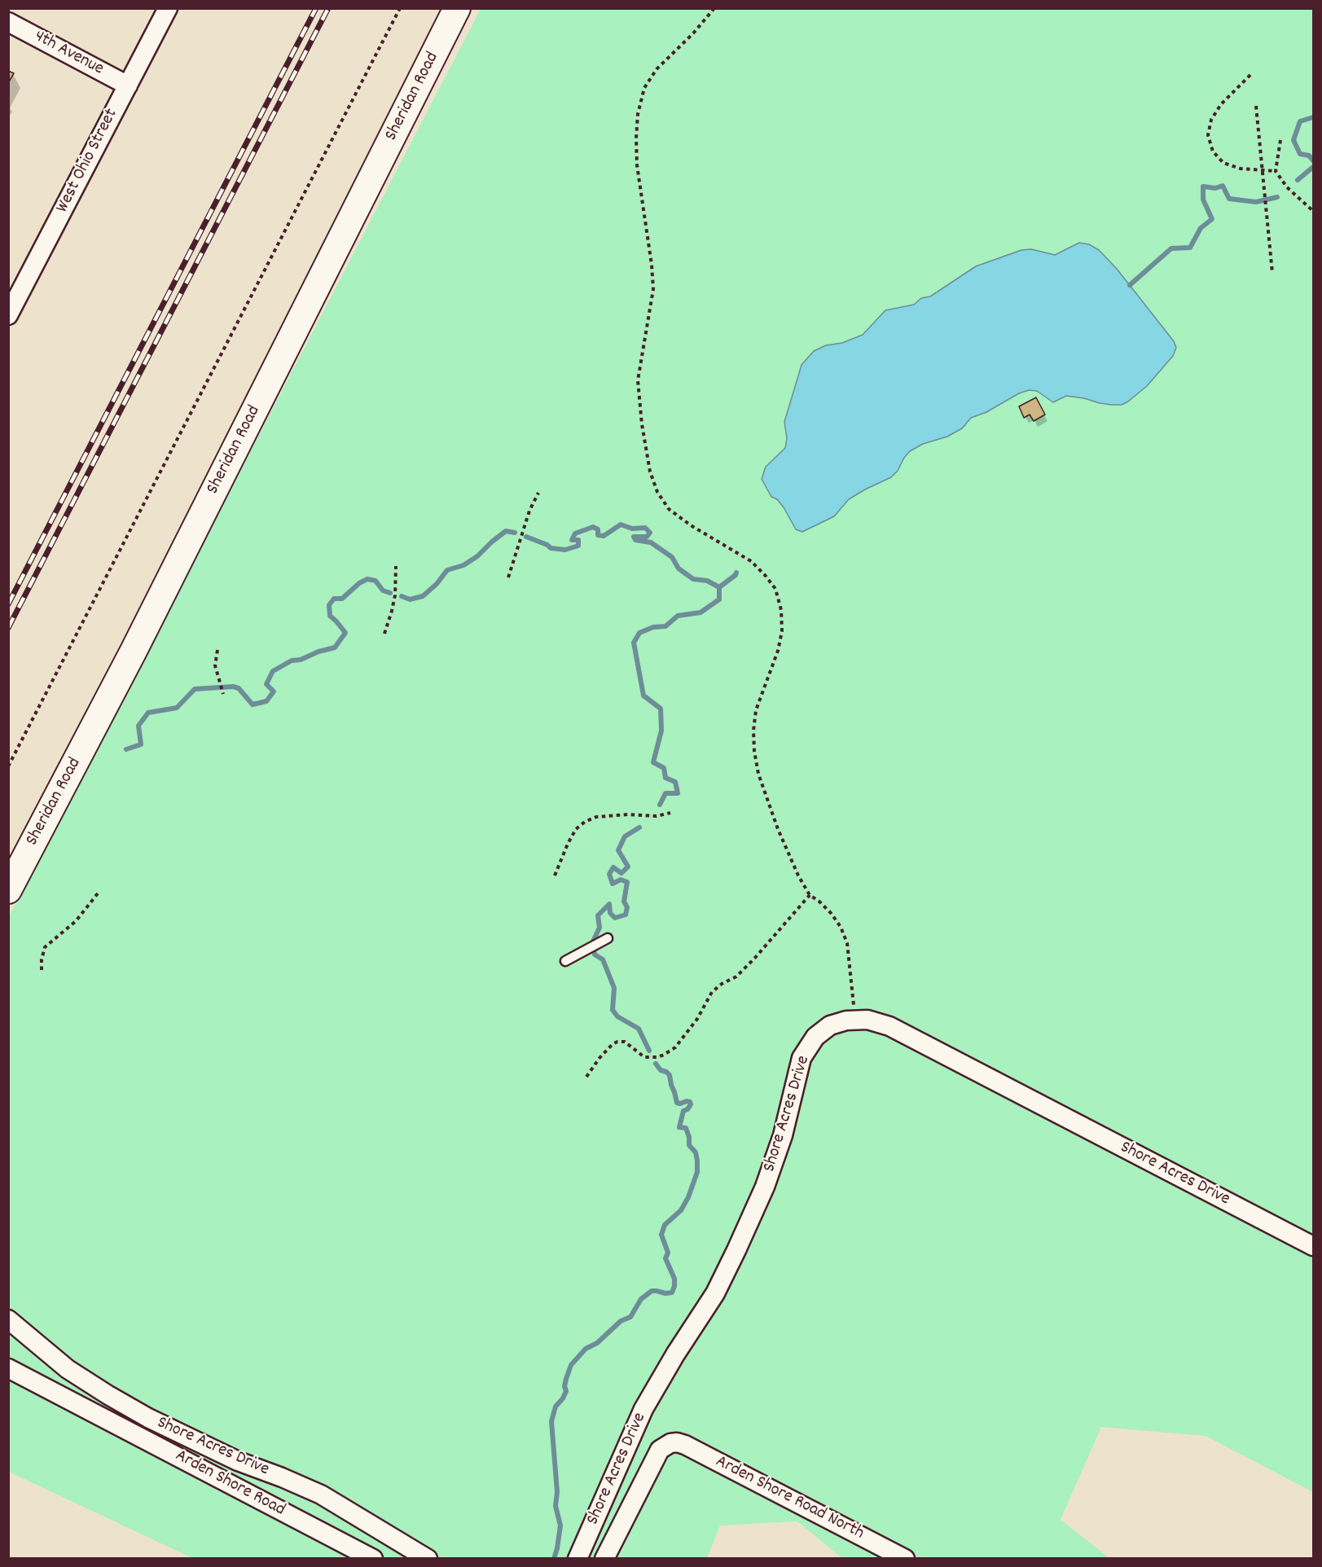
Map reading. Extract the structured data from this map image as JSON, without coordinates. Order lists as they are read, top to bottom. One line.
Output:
{"streets":{"main road":["Sheridan Road"],"street":["4th Avenue","West Ohio Street","Shore Acres Drive","Arden Shore Road","Arden Shore Road North"]},"crossings":[["4th Avenue","West Ohio Street"]]}
